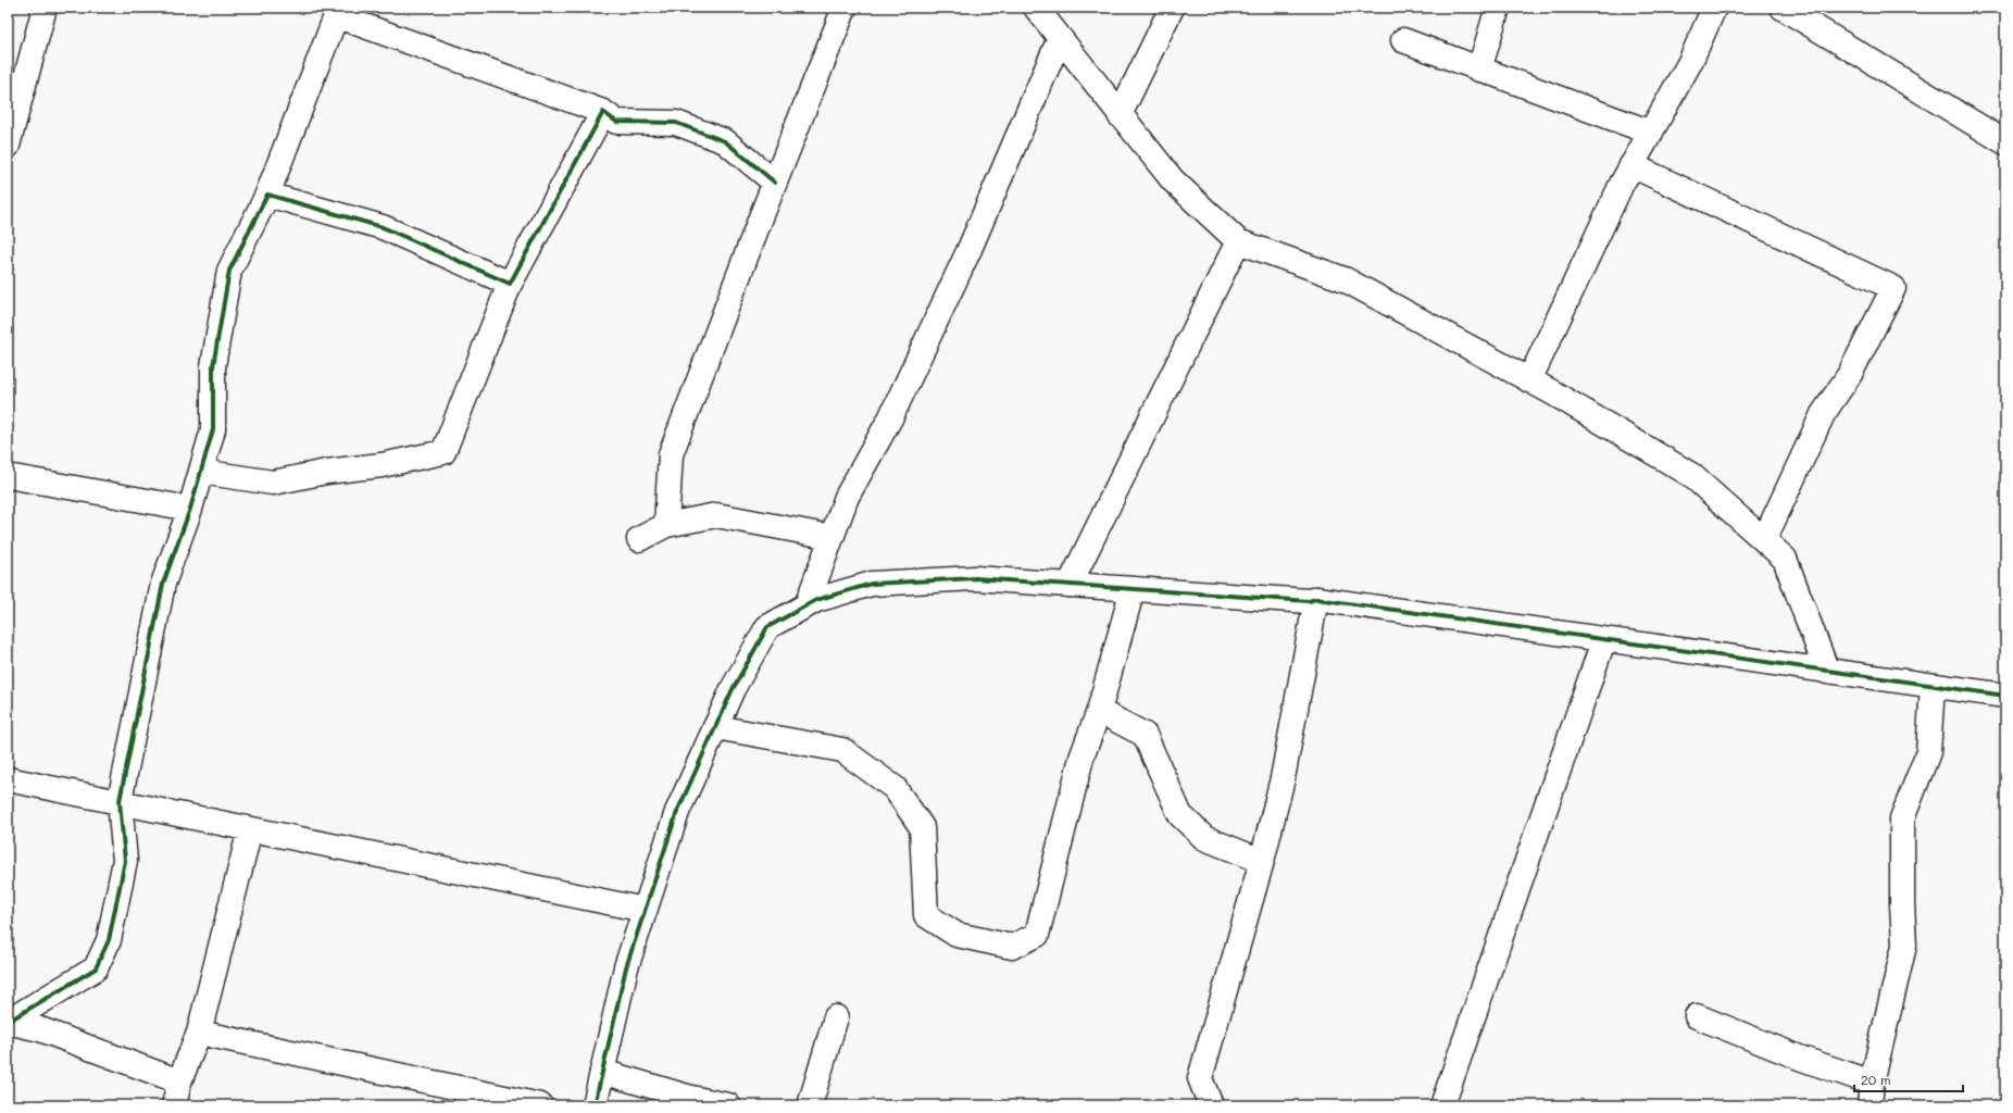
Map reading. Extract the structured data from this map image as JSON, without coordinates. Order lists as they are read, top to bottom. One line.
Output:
{"scale_bar":"20 m"}
